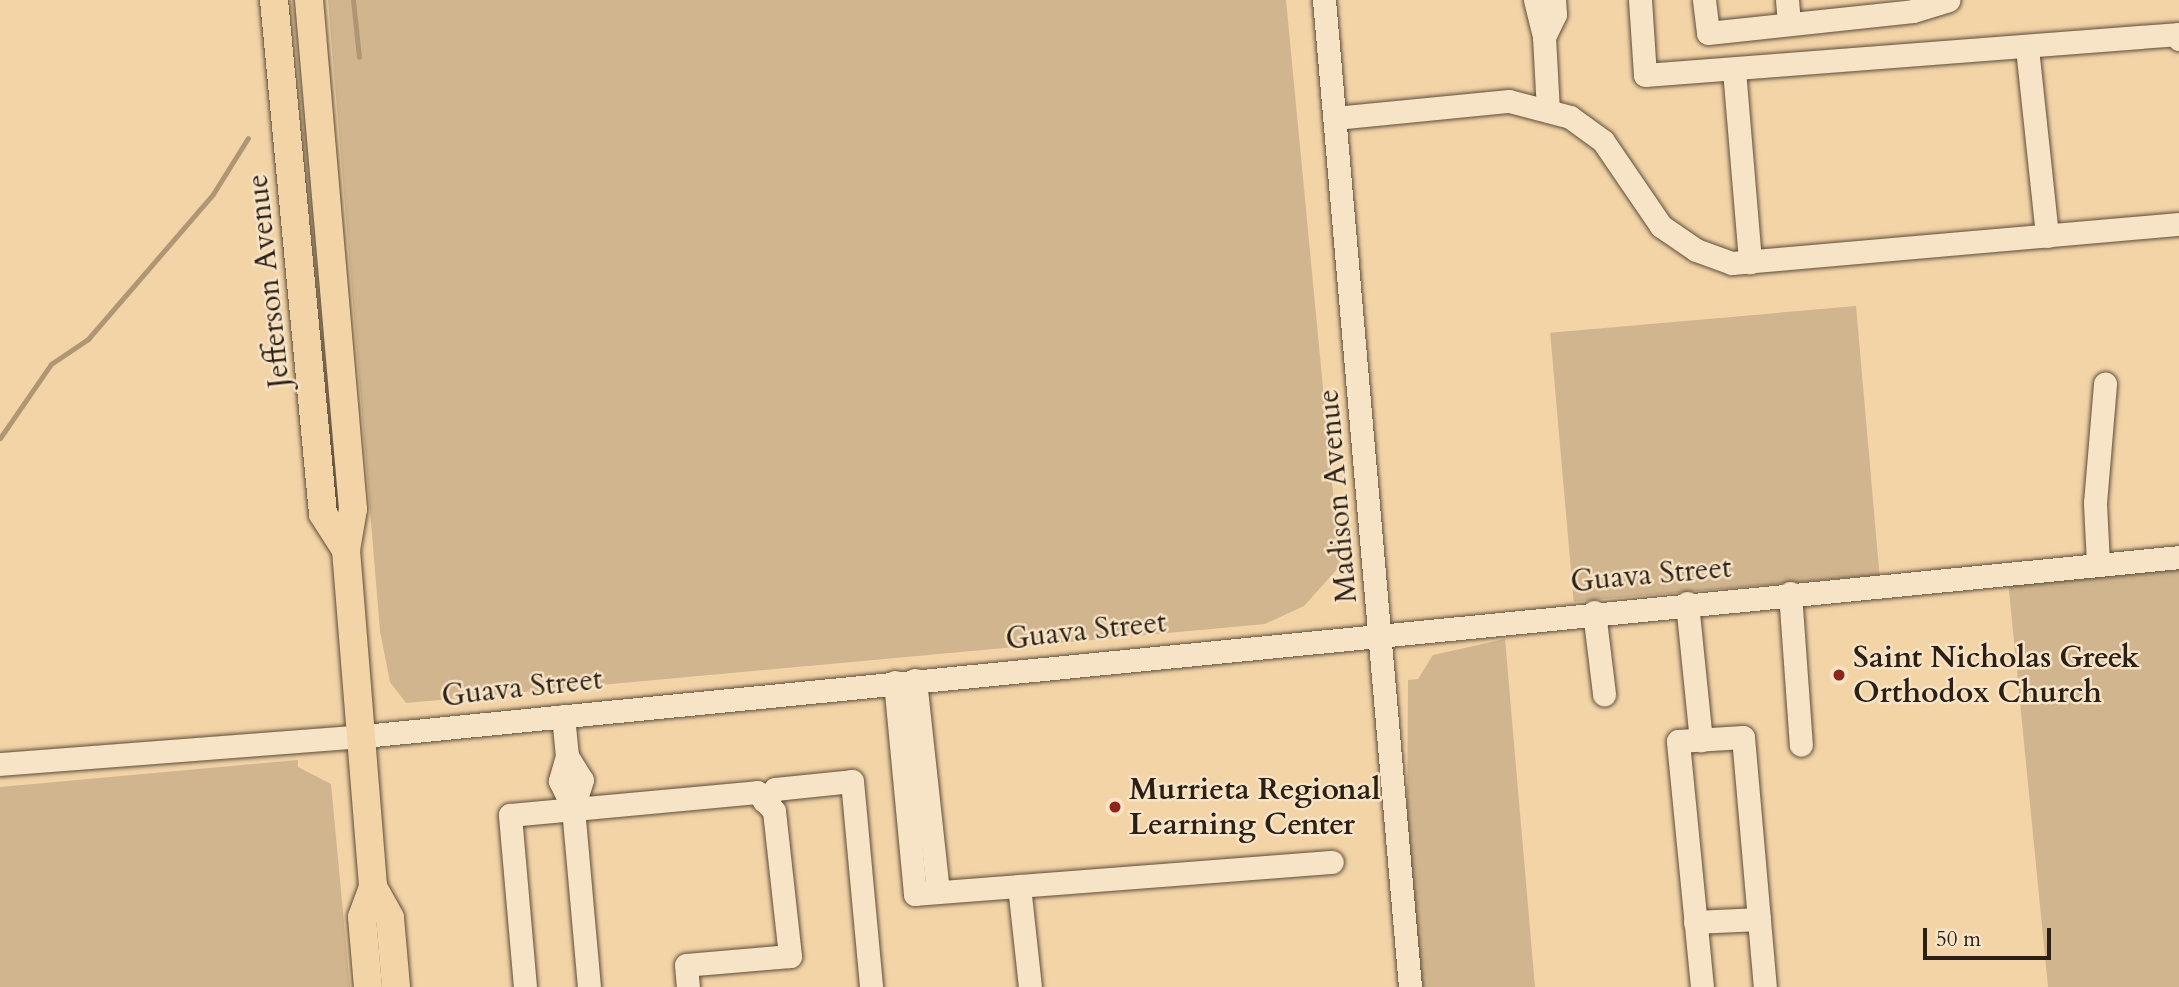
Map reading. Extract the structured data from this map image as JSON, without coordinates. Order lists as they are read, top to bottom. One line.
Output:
{"streets":{"main road":["Jefferson Avenue"],"street":["Madison Avenue","Guava Street"]},"crossings":[["Jefferson Avenue","Guava Street"],["Madison Avenue","Guava Street"]],"places":["Saint Nicholas Greek Orthodox Church","Murrieta Regional Learning Center"],"scale_bar":"50 m"}
